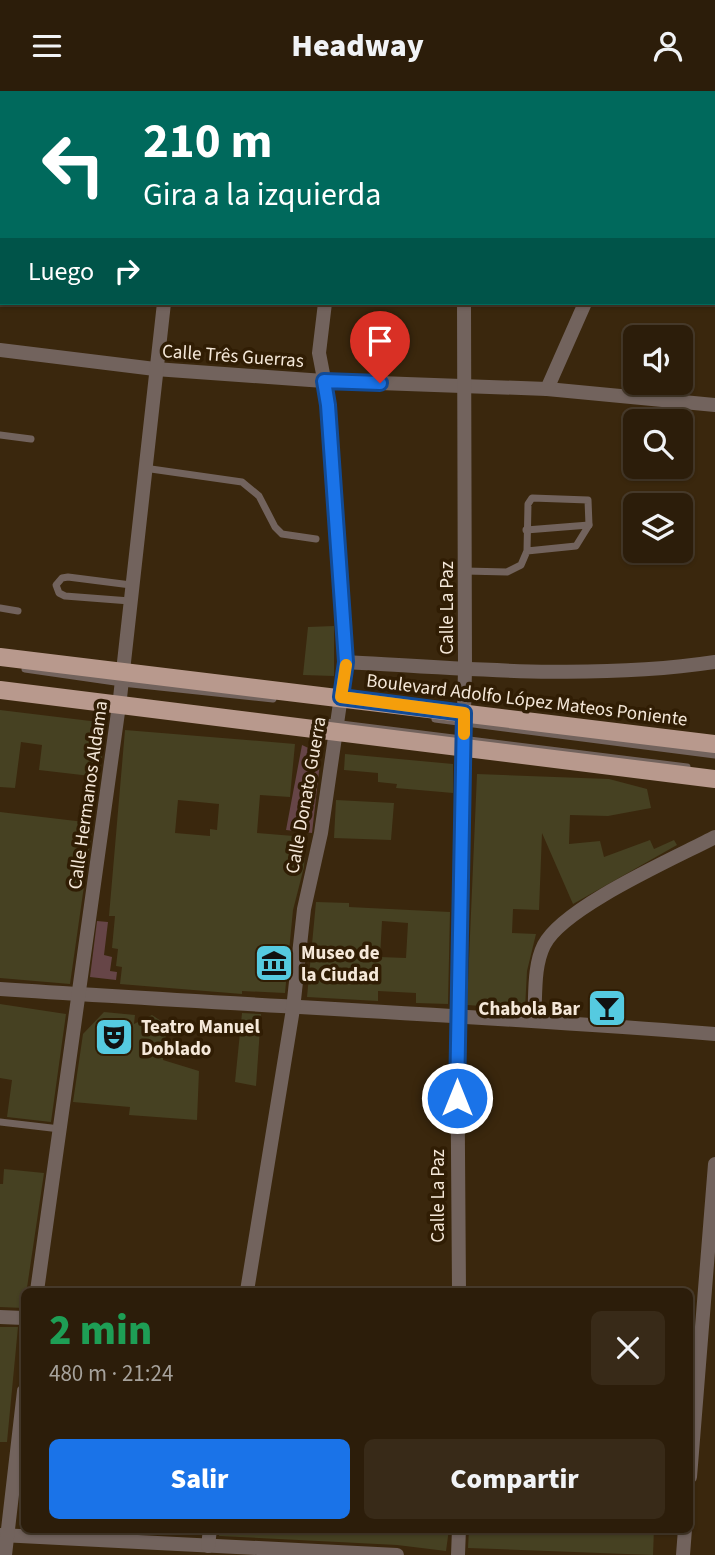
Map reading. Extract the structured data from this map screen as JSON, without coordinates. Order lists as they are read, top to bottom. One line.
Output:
{"streets":{"main road":["Boulevard Adolfo López Mateos Poniente"],"street":["Calle Três Guerras","Calle La Paz","Calle Hermanos Aldama","Calle Donato Guerra"]},"crossings":[["Calle Três Guerras","Calle La Paz"],["Calle Três Guerras","Calle Hermanos Aldama"],["Calle Três Guerras","Calle Donato Guerra"],["Calle La Paz","Boulevard Adolfo López Mateos Poniente"],["Boulevard Adolfo López Mateos Poniente","Calle Hermanos Aldama"],["Boulevard Adolfo López Mateos Poniente","Calle Donato Guerra"]],"places":{"museum":["Museo de la Ciudad"],"bar":["Chabola Bar"],"theatre":["Teatro Manuel Doblado"]},"page":{"header":"Headway","turn":["210 m","Gira a la izquierda"],"then":"Luego","heading":["2 min","480 m · 21:24"],"buttons":["Salir","Compartir"]}}
